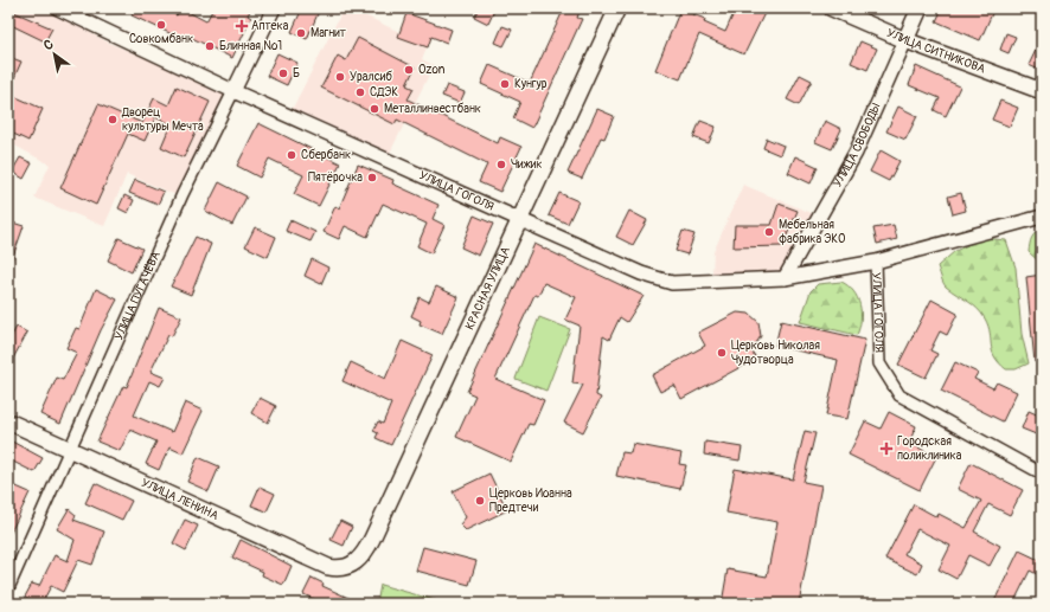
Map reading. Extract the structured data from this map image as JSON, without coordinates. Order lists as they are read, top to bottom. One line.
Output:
{"streets":{"main road":["УЛИЦА СИТНИКОВА","УЛИЦА СВОБОДЫ","КРАСНАЯ УЛИЦА","УЛИЦА ЛЕНИНА"],"street":["УЛИЦА ГОГОЛЯ","УЛИЦА ПУГАЧЁВА"]},"crossings":[["УЛИЦА СИТНИКОВА","УЛИЦА СВОБОДЫ"],["УЛИЦА СВОБОДЫ","УЛИЦА ГОГОЛЯ"],["УЛИЦА ГОГОЛЯ","КРАСНАЯ УЛИЦА"],["УЛИЦА ГОГОЛЯ","УЛИЦА ПУГАЧЁВА"],["КРАСНАЯ УЛИЦА","УЛИЦА ЛЕНИНА"],["УЛИЦА ПУГАЧЁВА","УЛИЦА ЛЕНИНА"]],"places":{"other":["Совкомбанк","Магнит","Блинная №1","Ozon","Б","Уралсиб","Кунгур","СДЭК","Металлинвестбанк","Дворец культуры Мечта","Сбербанк","Чижик","Пятёрочка","Мебельная фабрика ЭКО","Церковь Николая Чудотворца","Церковь Иоанна Предтечи"],"health":["Аптека","Городская поликлиника"]},"north":"top left"}
